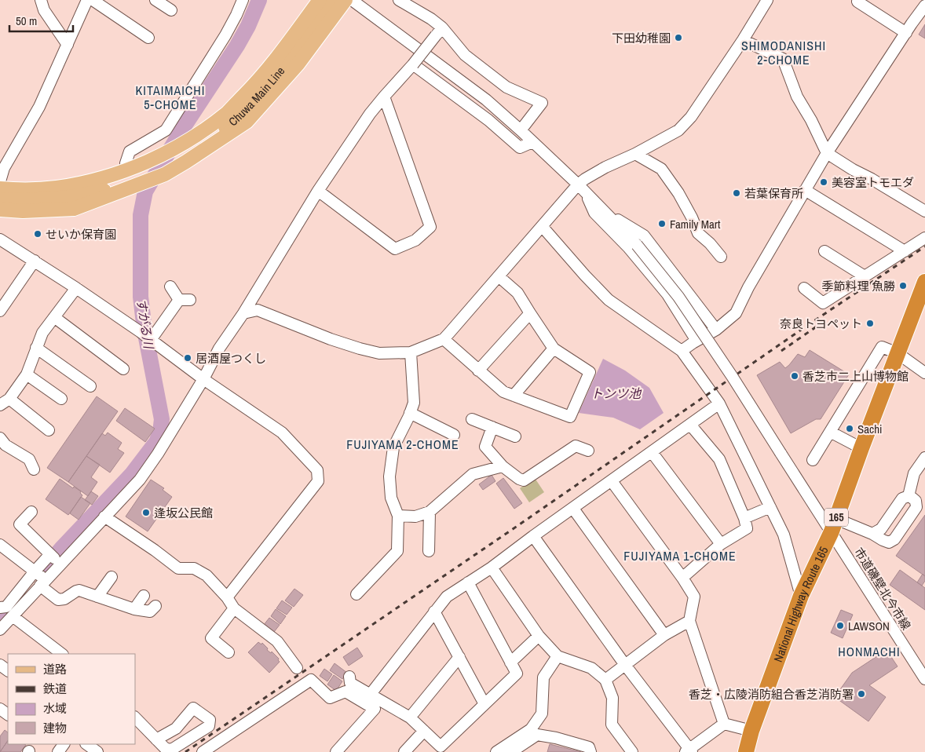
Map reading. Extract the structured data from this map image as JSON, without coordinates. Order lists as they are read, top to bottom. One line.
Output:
{"streets":{"highway":["165","National Highway Route 165"],"main road":["Chuwa Main Line"],"street":["市道磯壁北今市線"]},"crossings":[["市道磯壁北今市線","National Highway Route 165"]],"districts":["SHIMODANISHI 2-CHOME","KITAIMAICHI 5-CHOME","FUJIYAMA 2-CHOME","FUJIYAMA 1-CHOME","HONMACHI"],"water":["すがる川","トンツ池"],"places":["下田幼稚園","美容室トモエダ","若葉保育所","Family Mart","せいか保育園","季節料理 魚勝","奈良トヨペット","居酒屋つくし","香芝市二上山博物館","Sachi","逢坂公民館","LAWSON","香芝・広陵消防組合香芝消防署"],"legend":["道路","鉄道","水域","建物"],"scale_bar":"50 m"}
